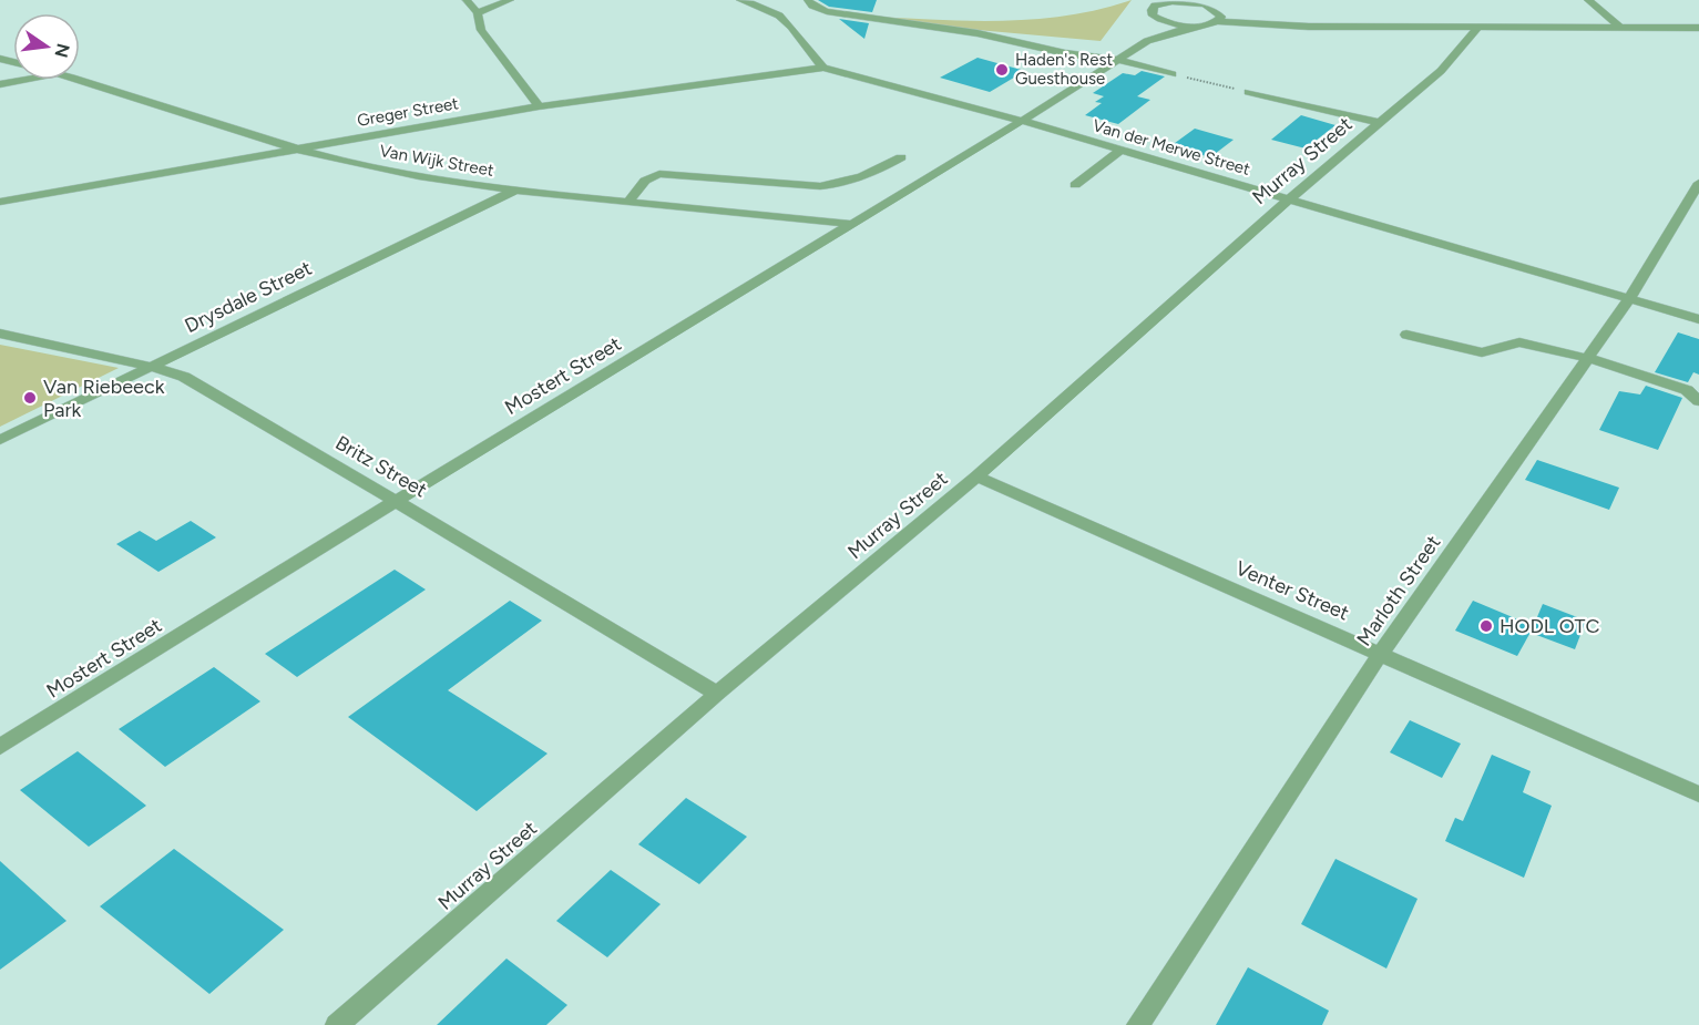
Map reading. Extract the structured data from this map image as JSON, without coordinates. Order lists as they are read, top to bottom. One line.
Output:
{"streets":{"street":["Greger Street","Van der Merwe Street","Van Wijk Street","Murray Street","Drysdale Street","Mostert Street","Britz Street","Venter Street","Marloth Street"]},"crossings":[["Greger Street","Van der Merwe Street"],["Greger Street","Van Wijk Street"],["Van der Merwe Street","Murray Street"],["Van der Merwe Street","Mostert Street"],["Van der Merwe Street","Marloth Street"],["Van Wijk Street","Drysdale Street"],["Van Wijk Street","Mostert Street"],["Murray Street","Britz Street"],["Murray Street","Venter Street"],["Drysdale Street","Britz Street"],["Mostert Street","Britz Street"],["Venter Street","Marloth Street"]],"places":["Haden's Rest Guesthouse","Van Riebeeck Park","HODL OTC"],"north":"right"}
